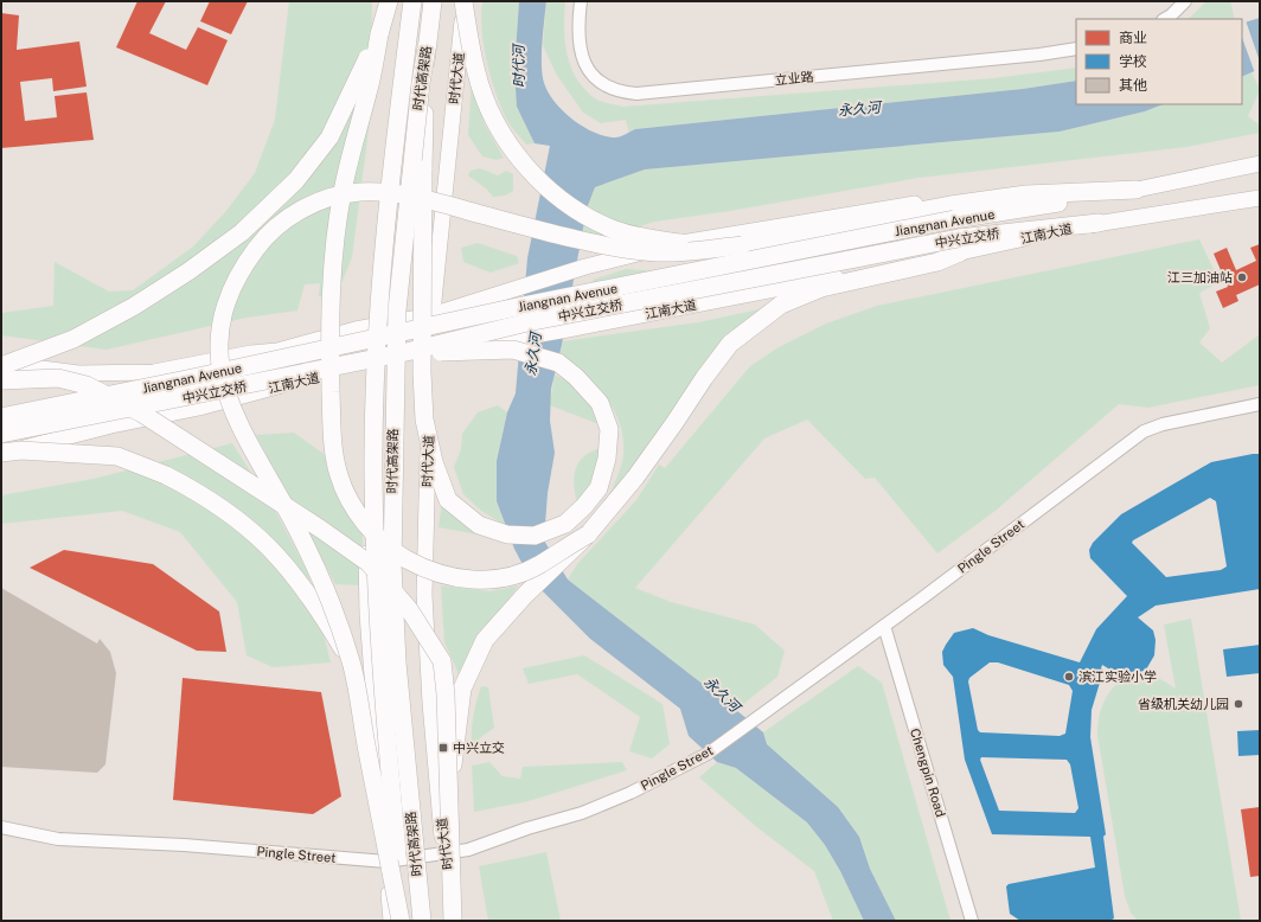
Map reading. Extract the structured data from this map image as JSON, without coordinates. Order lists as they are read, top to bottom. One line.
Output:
{"streets":{"highway":["时代高架路","Jiangnan Avenue","中兴立交桥"],"main road":["时代大道","江南大道"],"street":["立业路","Pingle Street","Chengpin Road"]},"crossings":[["时代大道","Jiangnan Avenue"],["时代大道","江南大道"],["时代大道","Pingle Street"],["江南大道","中兴立交桥"],["Pingle Street","Chengpin Road"]],"water":["时代河","永久河"],"places":{"other":["江三加油站","滨江实验小学","省级机关幼儿园"],"transit":["中兴立交"]},"legend":["商业","学校","其他"]}
